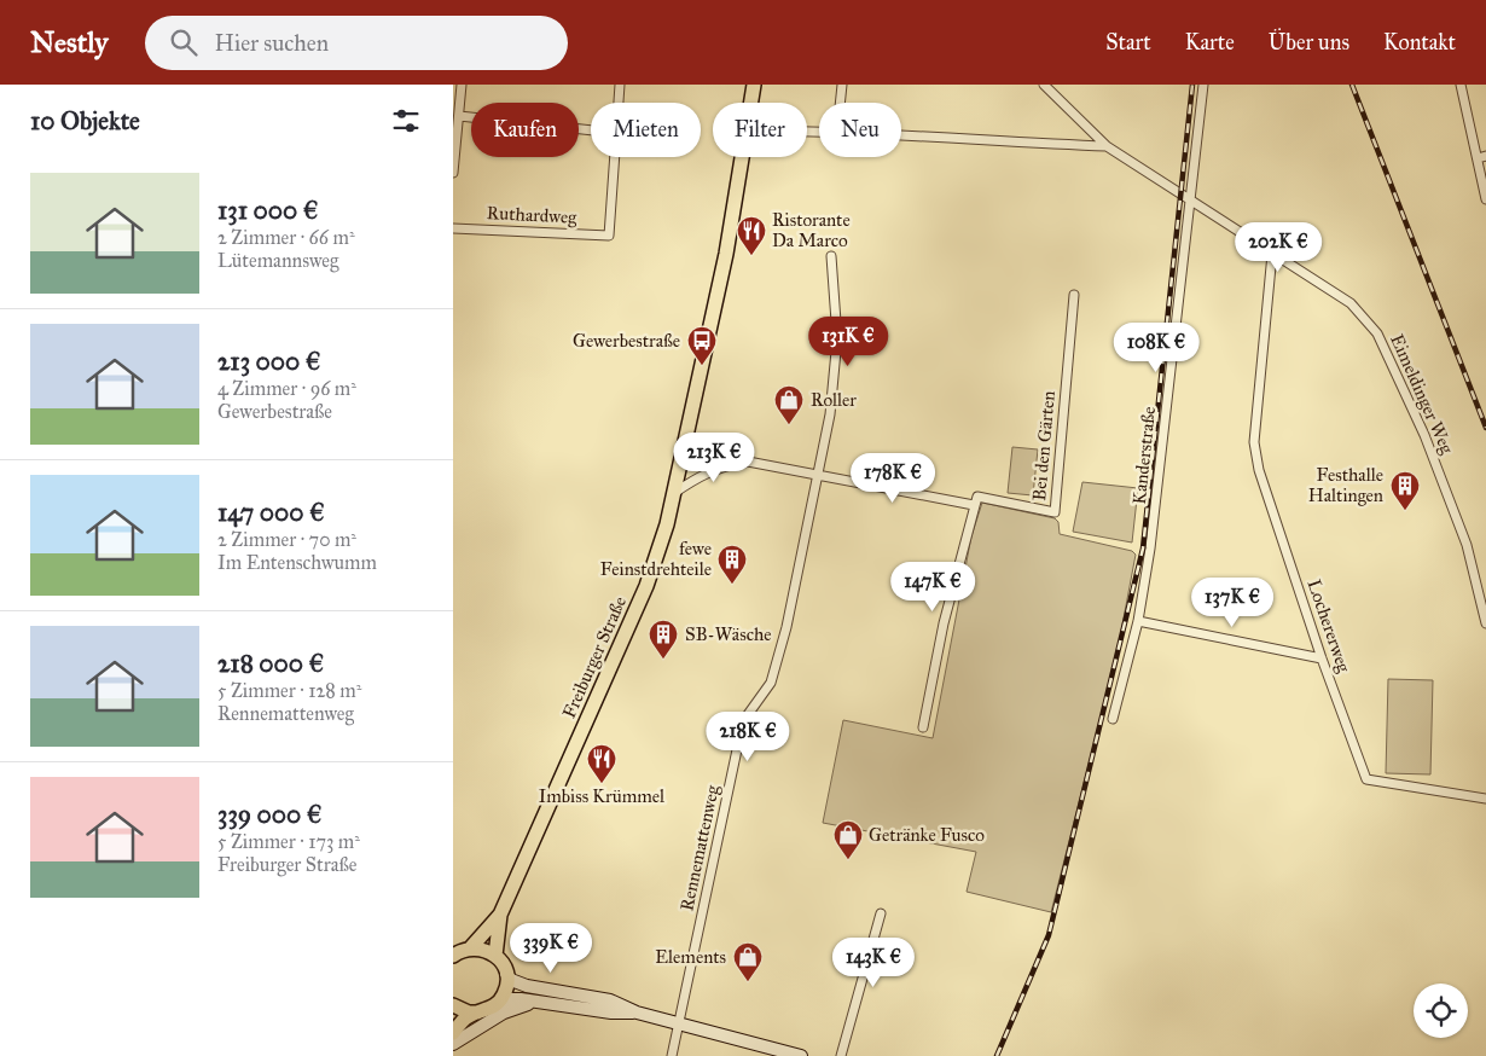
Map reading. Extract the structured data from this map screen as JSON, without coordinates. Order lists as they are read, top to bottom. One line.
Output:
{"streets":{"main road":["Freiburger Straße"],"street":["Ruthardweg","Eimeldinger Weg","Bei den Gärten","Kanderstraße","Lochererweg","Rennemattenweg"]},"crossings":[["Eimeldinger Weg","Kanderstraße"],["Eimeldinger Weg","Lochererweg"]],"places":{"restaurant":["Ristorante Da Marco","Imbiss Krümmel"],"bus stop":["Gewerbestraße"],"shop":["Roller","Getränke Fusco","Elements"],"building":["Festhalle Haltingen","fewe Feinstdrehteile","SB-Wäsche"]},"page":{"header":"Nestly","search":"Hier suchen","nav":["Start","Karte","Über uns","Kontakt"],"heading":"10 Objekte","chip":["Kaufen","Mieten","Filter","Neu"],"list":[{"name":"131 000 €","note":"2 Zimmer · 66 m² · Lütemannsweg"},{"name":"213 000 €","note":"4 Zimmer · 96 m² · Gewerbestraße"},{"name":"147 000 €","note":"2 Zimmer · 70 m² · Im Entenschwumm"},{"name":"218 000 €","note":"5 Zimmer · 128 m² · Rennemattenweg"},{"name":"339 000 €","note":"5 Zimmer · 173 m² · Freiburger Straße"}],"price":["202K €","131K €","108K €","213K €","178K €","147K €","137K €","218K €","339K €","143K €"]}}
